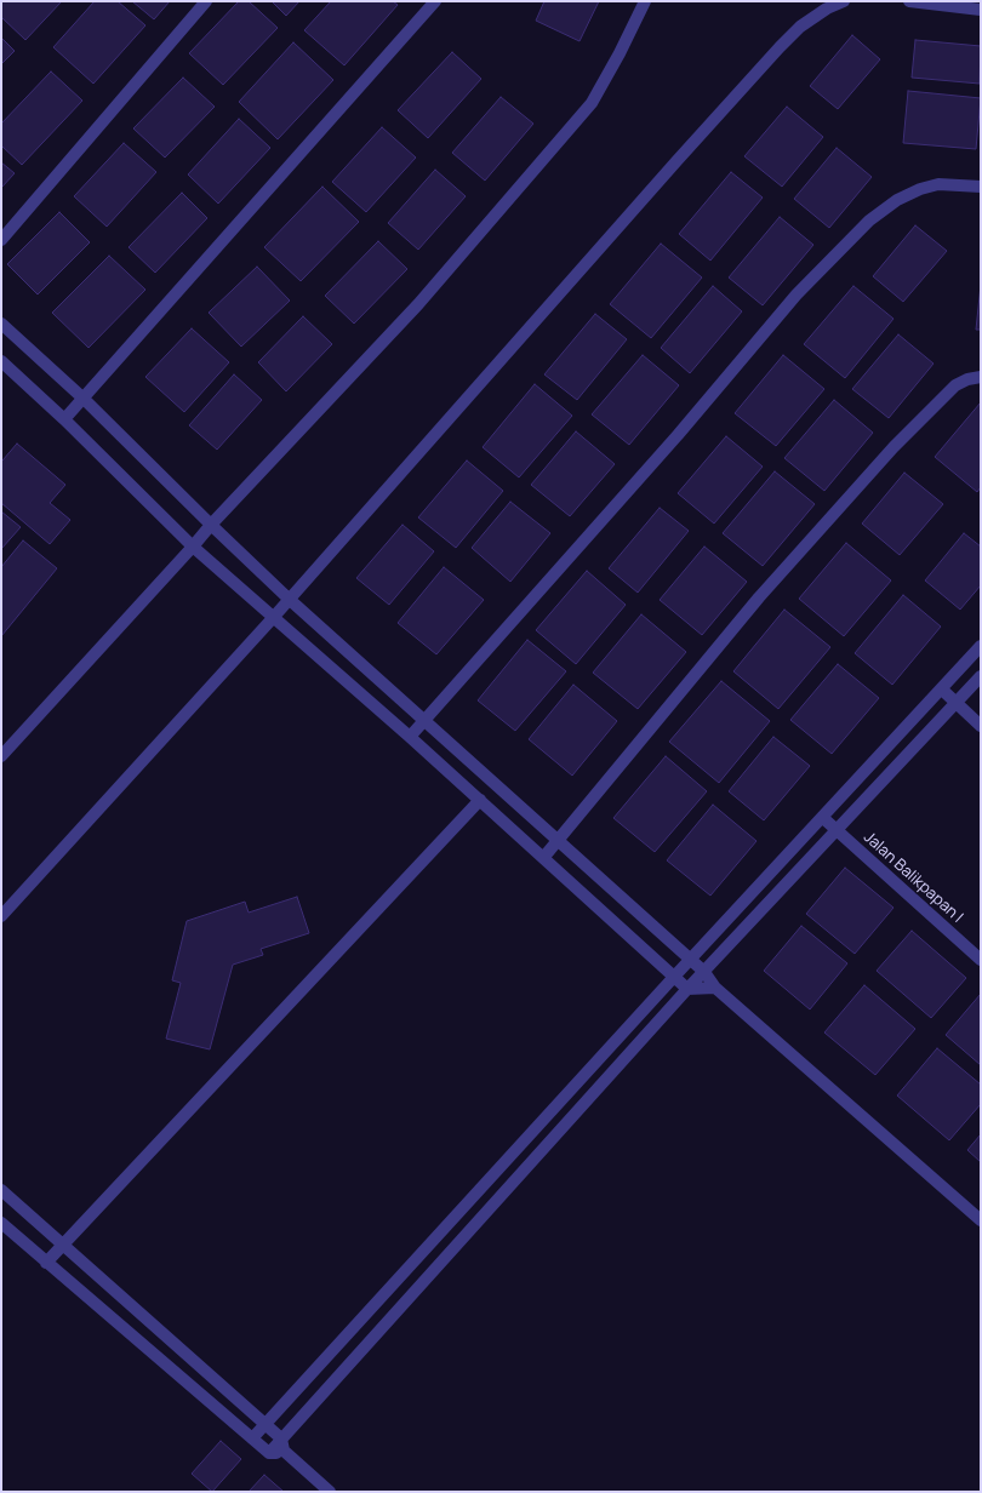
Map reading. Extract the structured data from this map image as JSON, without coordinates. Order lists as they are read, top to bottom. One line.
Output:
{"streets":{"street":["Jalan Balikpapan I"]}}
